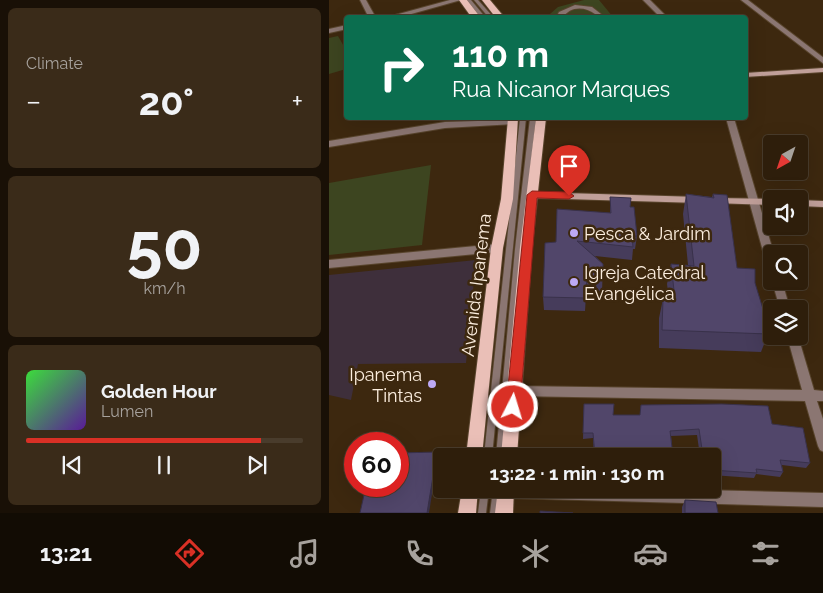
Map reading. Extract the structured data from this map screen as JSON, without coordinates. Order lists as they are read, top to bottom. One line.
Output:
{"streets":{"main road":["Avenida Ipanema"]},"places":["Pesca & Jardim","Igreja Catedral Evangélica","Ipanema Tintas"],"north":"bottom left","page":{"tile":["Climate",["50","km/h"]],"turn":["110 m","Rua Nicanor Marques"],"heat":["−","20°","+"],"song":["Golden Hour","Lumen"],"limit":"60","trip":"13:22 · 1 min · 130 m","tabs":"13:21"}}
